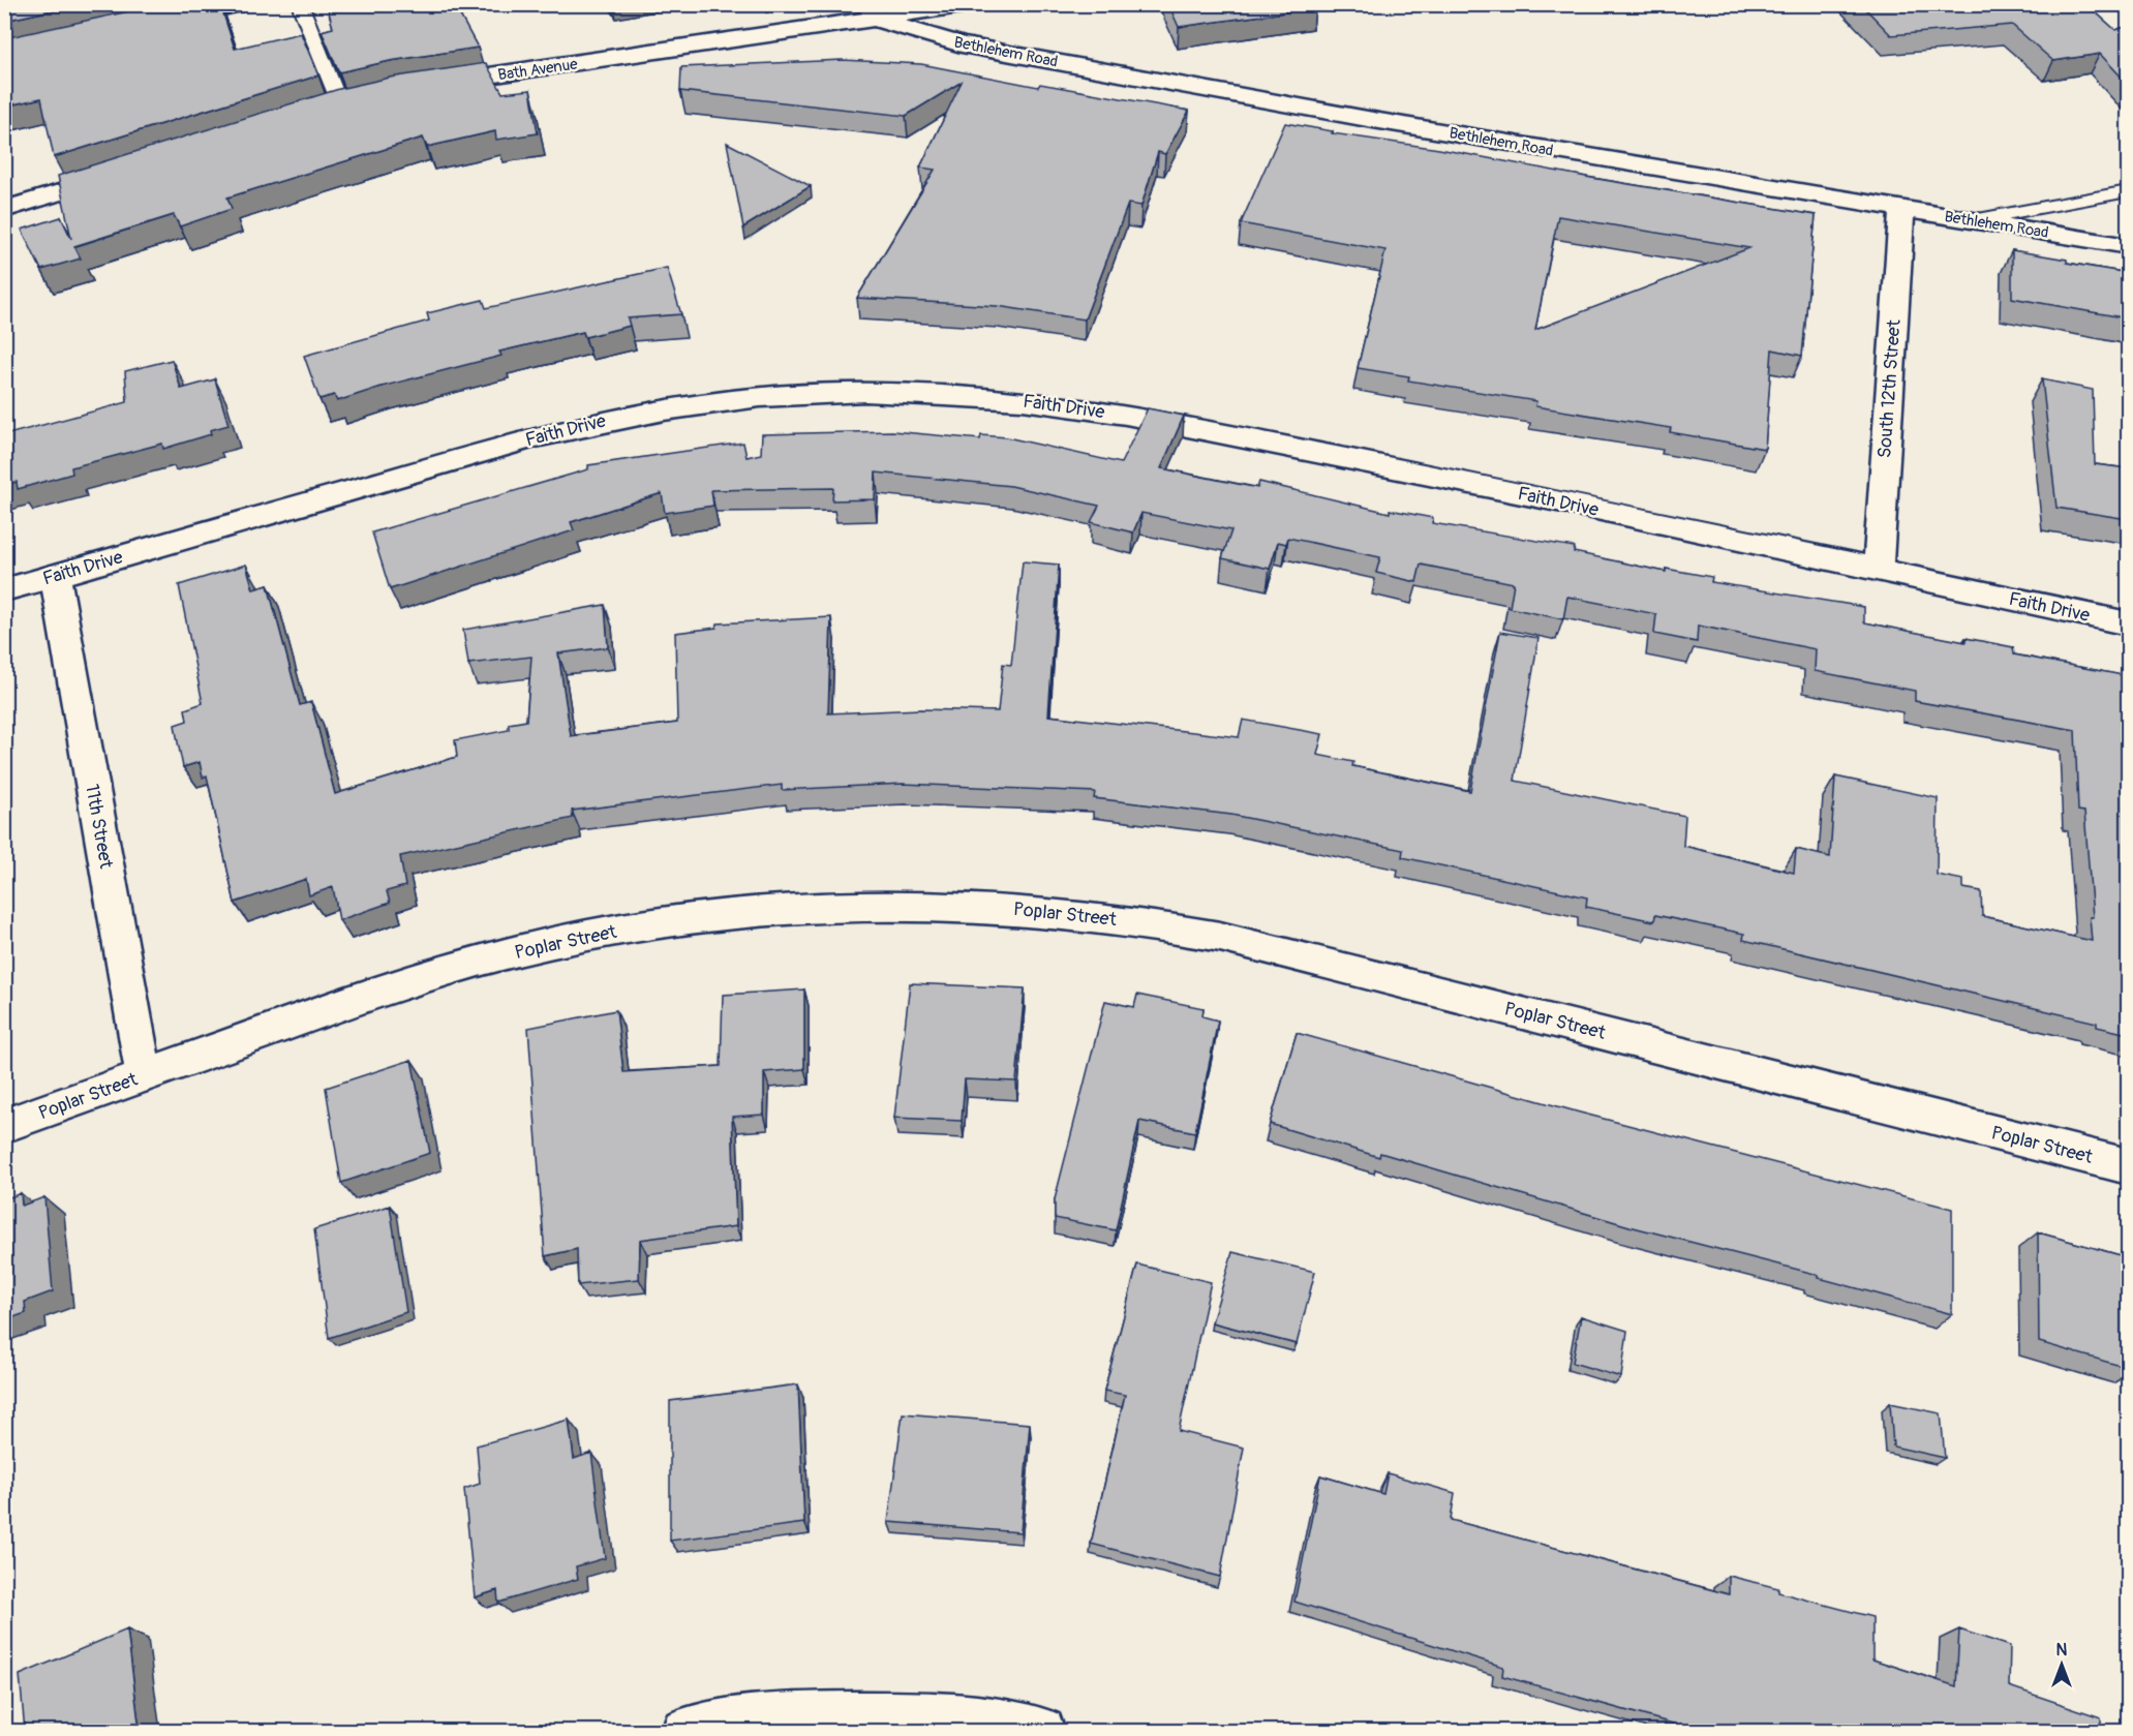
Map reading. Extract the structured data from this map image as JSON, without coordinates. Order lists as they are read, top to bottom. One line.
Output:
{"streets":{"street":["Bethlehem Road","Bath Avenue","South 12th Street","Faith Drive","11th Street","Poplar Street"]},"crossings":[["Bethlehem Road","Bath Avenue"],["Bethlehem Road","South 12th Street"],["South 12th Street","Faith Drive"],["Faith Drive","11th Street"],["11th Street","Poplar Street"]],"north":"top"}
